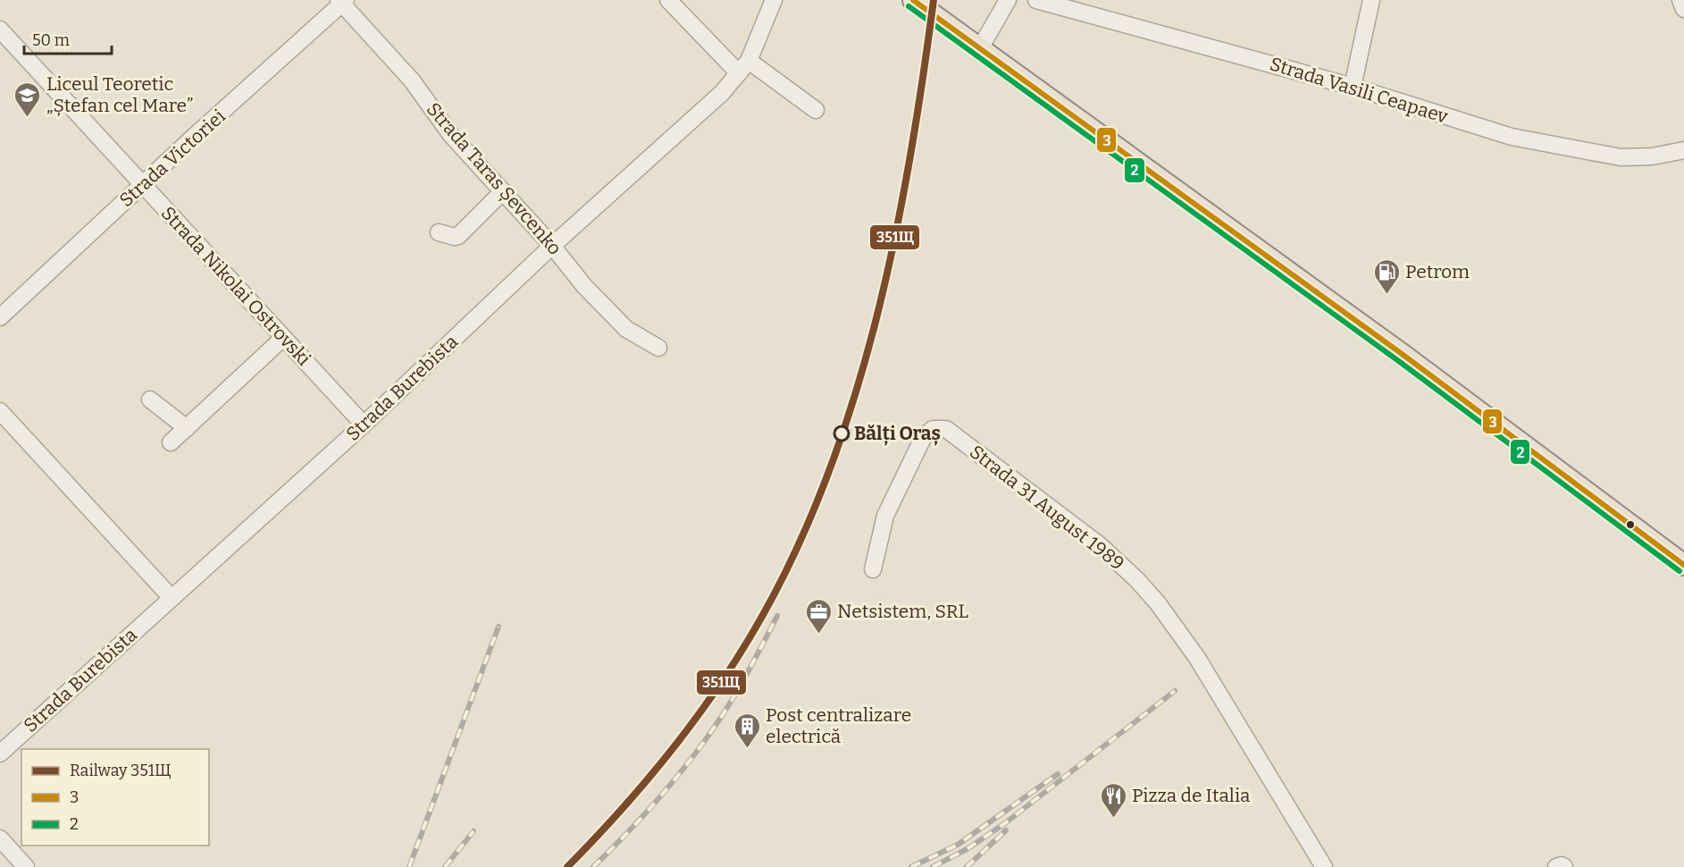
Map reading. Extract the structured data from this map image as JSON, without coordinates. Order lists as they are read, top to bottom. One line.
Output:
{"streets":{"street":["Strada Vasili Ceapaev","Strada Victoriei","Strada Taras Șevcenko","Strada Nikolai Ostrovski","Strada Burebista","Strada 31 August 1989"]},"crossings":[["Strada Victoriei","Strada Taras Șevcenko"],["Strada Victoriei","Strada Nikolai Ostrovski"],["Strada Taras Șevcenko","Strada Burebista"],["Strada Nikolai Ostrovski","Strada Burebista"]],"places":{"school or university":["Liceul Teoretic „Ștefan cel Mare”"],"fuel station":["Petrom"],"other":["Bălți Oraș"],"office":["Netsistem, SRL"],"building":["Post centralizare electrică"],"restaurant":["Pizza de Italia"]},"lines":["rail line 351Щ","transit line 3","transit line 2"],"legend":["Railway 351Щ","3","2"],"scale_bar":"50 m"}
